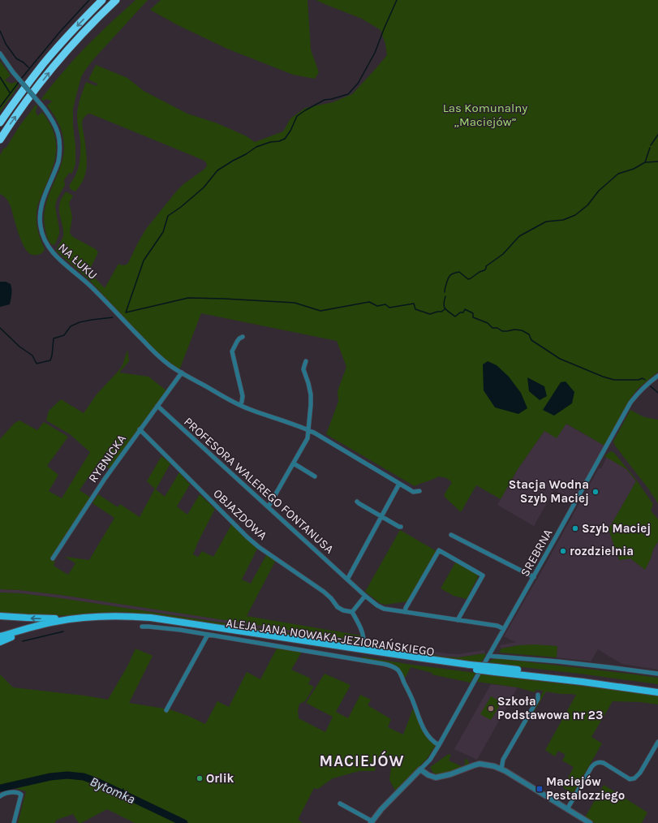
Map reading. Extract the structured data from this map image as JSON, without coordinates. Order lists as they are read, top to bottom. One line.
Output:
{"streets":{"main road":["ALEJA JANA NOWAKA-JEZIORAŃSKIEGO"],"street":["NA ŁUKU","RYBNICKA","PROFESORA WALEREGO FONTANUSA","OBJAZDOWA","SREBRNA"]},"crossings":[["NA ŁUKU","RYBNICKA"],["RYBNICKA","PROFESORA WALEREGO FONTANUSA"],["RYBNICKA","OBJAZDOWA"],["PROFESORA WALEREGO FONTANUSA","SREBRNA"]],"districts":["MACIEJÓW"],"water":["Bytomka"],"parks":["Las Komunalny „Maciejów”"],"places":{"other":["Stacja Wodna Szyb Maciej","Szyb Maciej","rozdzielnia","Szkoła Podstawowa nr 23","Orlik"],"transit":["Maciejów Pestalozziego"]}}
